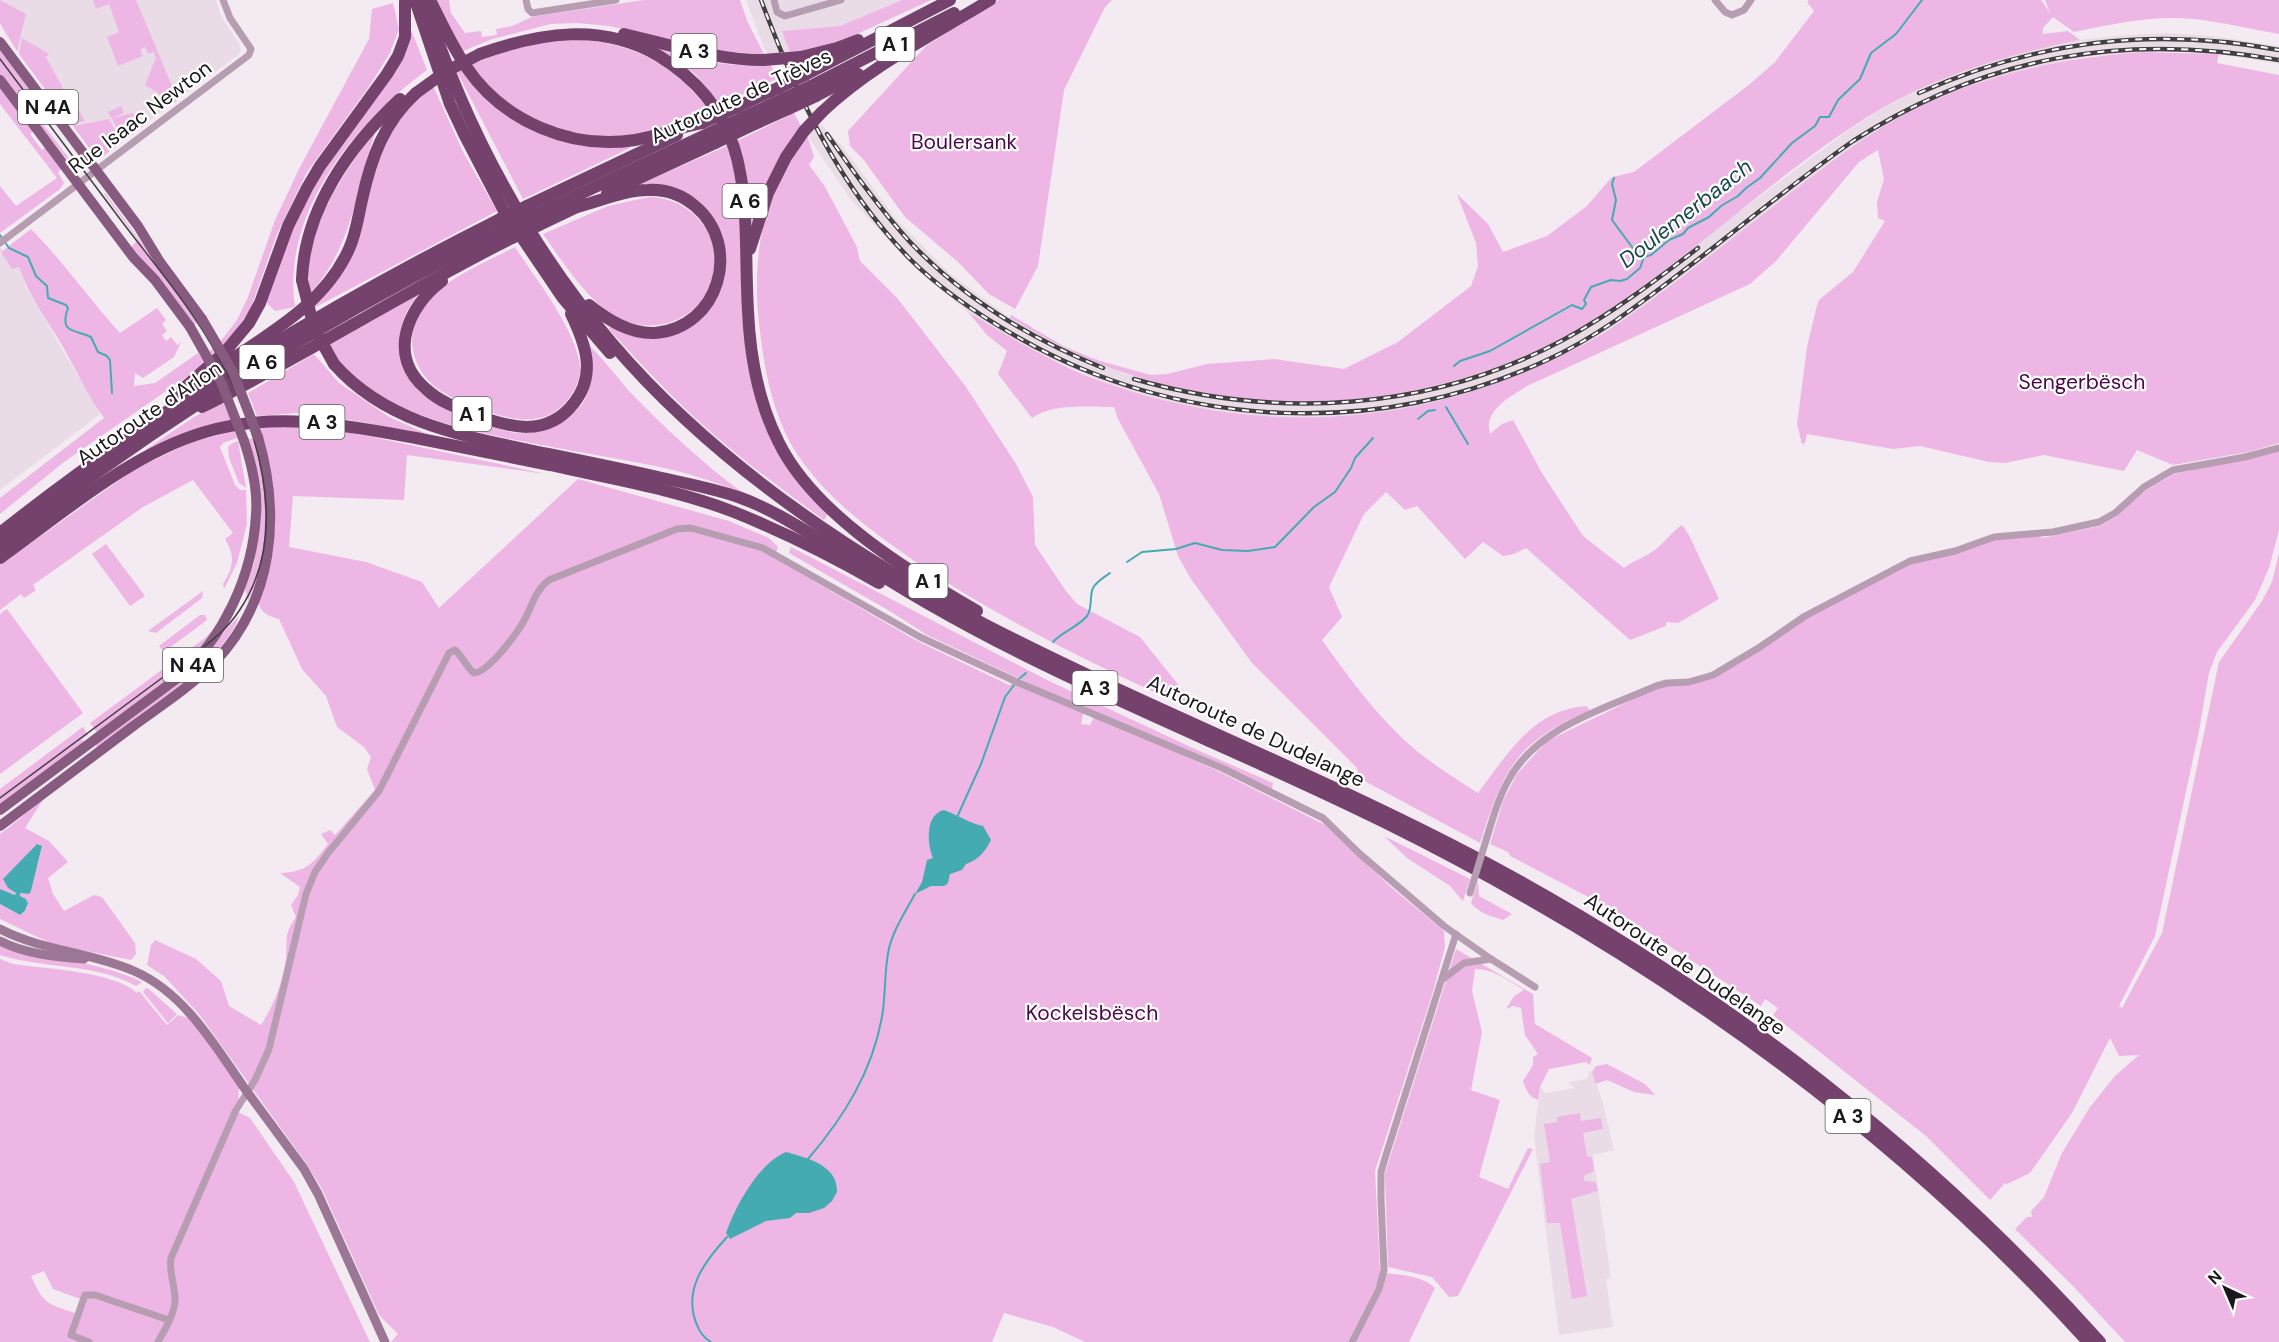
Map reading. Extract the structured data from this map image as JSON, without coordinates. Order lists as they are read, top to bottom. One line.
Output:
{"streets":{"highway":["A 1","A 3","Autoroute de Trèves","A 6","Autoroute d'Arlon","Autoroute de Dudelange"],"main road":["N 4A"],"street":["Rue Isaac Newton"]},"crossings":[["A 1","A 3"],["A 1","Autoroute de Trèves"],["A 1","A 6"],["A 1","Autoroute d'Arlon"],["A 1","Autoroute de Dudelange"],["A 3","Autoroute de Trèves"],["A 3","A 6"],["A 3","Autoroute de Dudelange"],["Autoroute de Trèves","Autoroute d'Arlon"],["N 4A","Rue Isaac Newton"],["A 6","Autoroute d'Arlon"],["A 6","Autoroute de Dudelange"]],"water":["Doulemerbaach"],"parks":["Boulersank","Sengerbësch","Kockelsbësch"],"north":"top left"}
